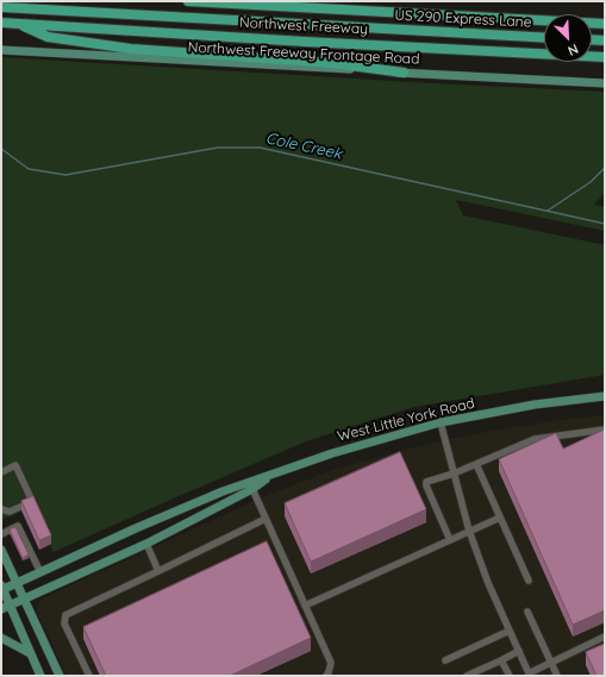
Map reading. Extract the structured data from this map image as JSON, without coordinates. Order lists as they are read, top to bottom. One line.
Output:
{"streets":{"highway":["US 290 Express Lane","Northwest Freeway"],"main road":["Northwest Freeway Frontage Road","West Little York Road"]},"water":["Cole Creek"],"north":"bottom right"}
